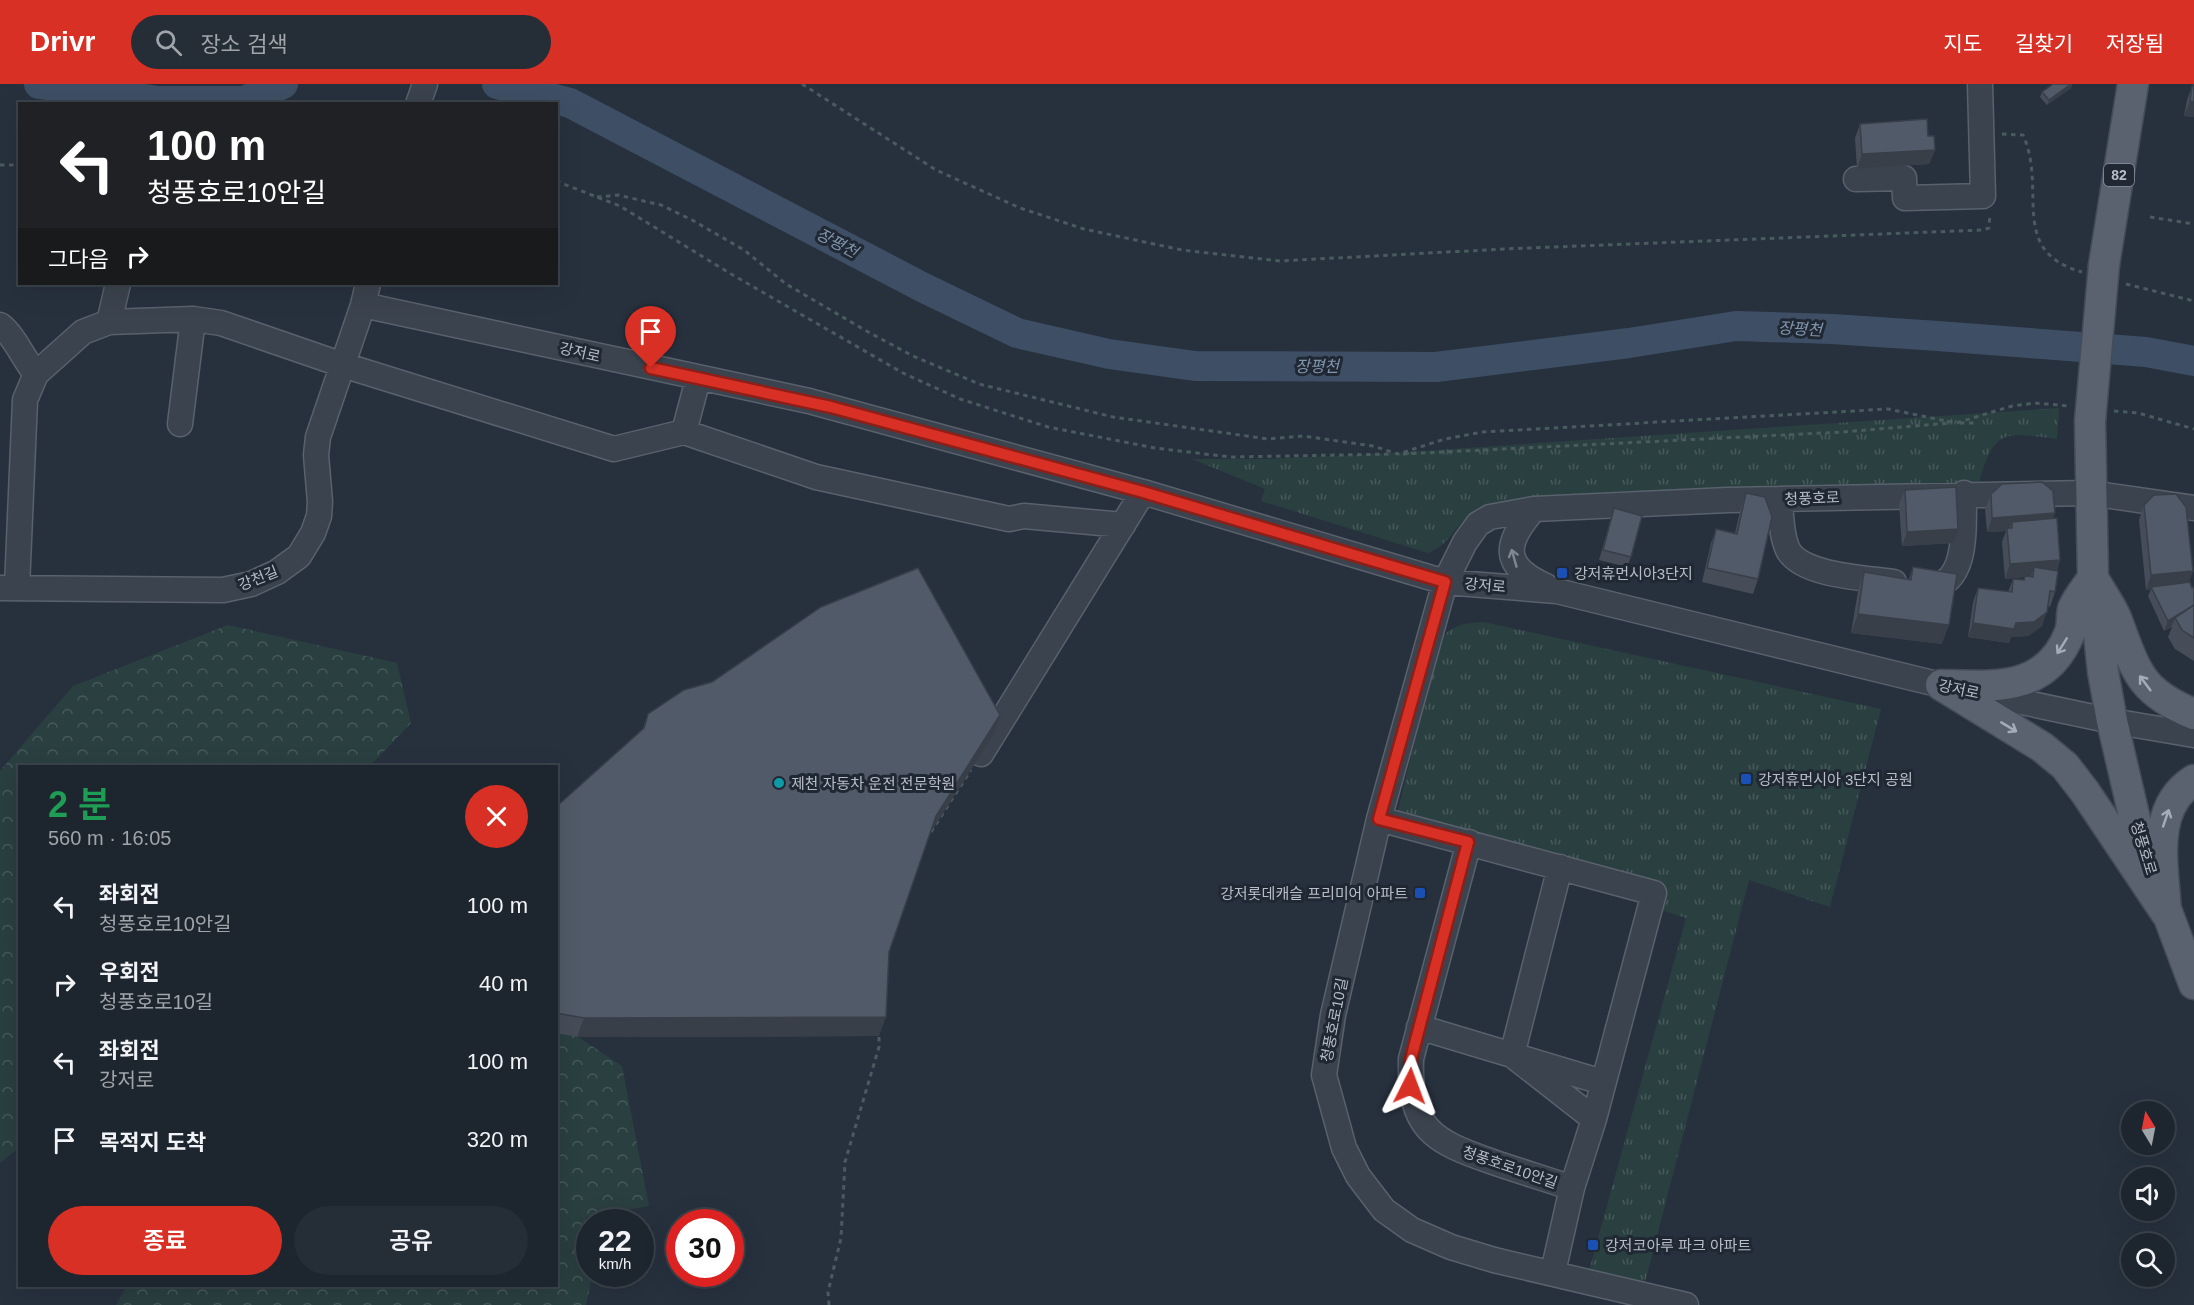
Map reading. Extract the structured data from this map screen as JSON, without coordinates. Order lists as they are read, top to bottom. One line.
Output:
{"streets":{"main road":["82","청풍호로"],"street":["강저로","강천길","청풍호로10길","청풍호로10안길"]},"crossings":[["82","청풍호로"],["강저로","청풍호로"],["강저로","강천길"],["강저로","청풍호로10길"],["청풍호로","청풍호로10길"],["청풍호로10길","청풍호로10안길"]],"water":["장평천"],"places":{"transit":["강저휴먼시아3단지","강저휴먼시아 3단지 공원","강저롯데캐슬 프리미어 아파트","강저코아루 파크 아파트"],"other":["제천 자동차 운전 전문학원"]},"north":"top","page":{"header":"Drivr","search":"장소 검색","nav":["지도","길찾기","저장됨"],"turn":["100 m","청풍호로10안길"],"then":"그다음","heading":["2 분","560 m · 16:05"],"list":[{"name":"좌회전","note":"청풍호로10안길","value":"100 m"},{"name":"우회전","note":"청풍호로10길","value":"40 m"},{"name":"좌회전","note":"강저로","value":"100 m"},{"name":"목적지 도착","value":"320 m"}],"buttons":["종료","공유"],"speed":"22 km/h","limit":"30"}}
